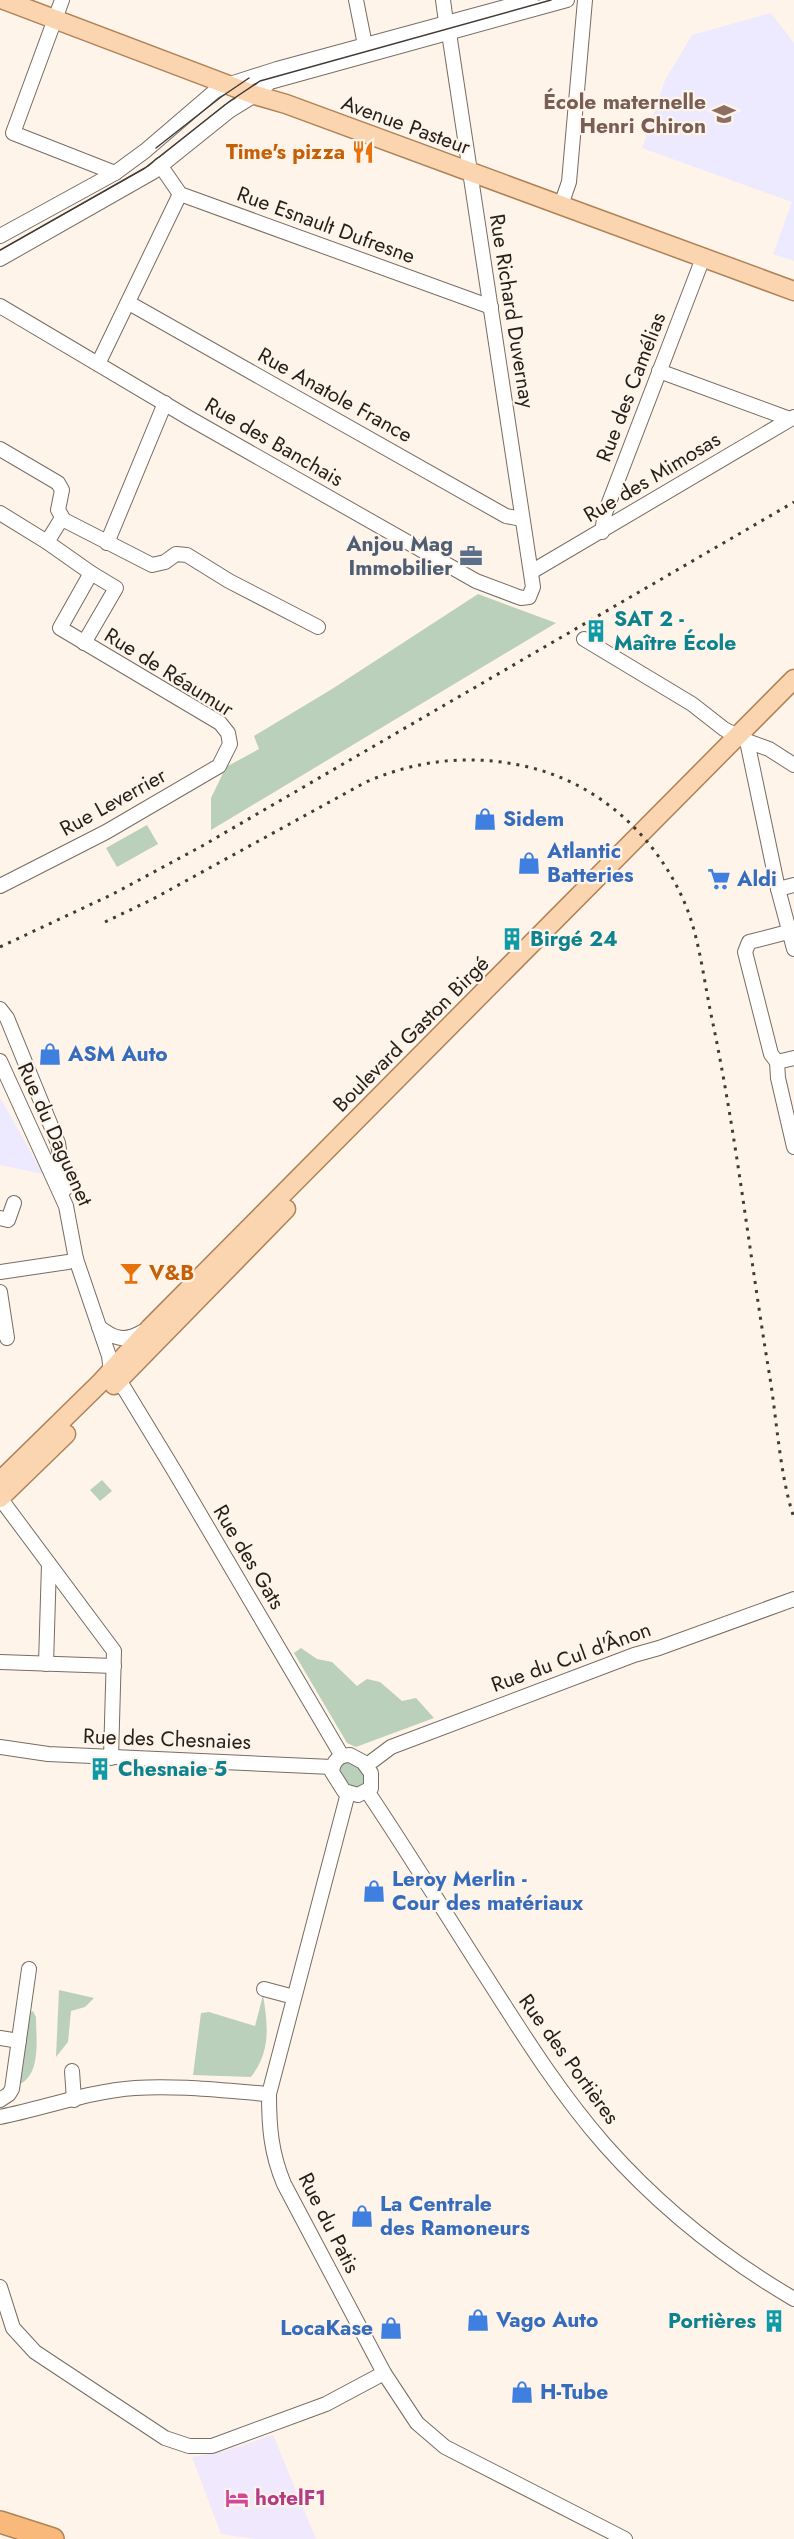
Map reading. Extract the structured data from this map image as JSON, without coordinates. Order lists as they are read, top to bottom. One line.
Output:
{"streets":{"main road":["Avenue Pasteur","Boulevard Gaston Birgé"],"street":["Rue Esnault Dufresne","Rue Richard Duvernay","Rue des Camélias","Rue Anatole France","Rue des Banchais","Rue des Mimosas","Rue de Réaumur","Rue Leverrier","Rue du Daguenet","Rue des Gats","Rue du Cul d'Ânon","Rue des Chesnaies","Rue des Portières","Rue du Patis"]},"crossings":[["Avenue Pasteur","Rue Richard Duvernay"],["Avenue Pasteur","Rue des Camélias"],["Rue Esnault Dufresne","Rue Richard Duvernay"],["Rue Richard Duvernay","Rue Anatole France"],["Rue Richard Duvernay","Rue des Banchais"],["Rue Richard Duvernay","Rue des Mimosas"],["Rue des Camélias","Rue des Mimosas"],["Rue de Réaumur","Rue Leverrier"],["Boulevard Gaston Birgé","Rue du Daguenet"],["Boulevard Gaston Birgé","Rue des Gats"],["Rue du Daguenet","Rue des Gats"],["Rue des Gats","Rue du Cul d'Ânon"],["Rue des Gats","Rue des Chesnaies"],["Rue des Gats","Rue des Portières"],["Rue des Gats","Rue du Patis"],["Rue du Cul d'Ânon","Rue des Chesnaies"],["Rue du Cul d'Ânon","Rue des Portières"],["Rue du Cul d'Ânon","Rue du Patis"],["Rue des Chesnaies","Rue des Portières"],["Rue des Chesnaies","Rue du Patis"],["Rue des Portières","Rue du Patis"]],"places":{"school or university":["École maternelle Henri Chiron"],"restaurant":["Time's pizza"],"office":["Anjou Mag Immobilier"],"building":["SAT 2 - Maître École","Birgé 24","Chesnaie 5","Portières"],"shop":["Sidem","Atlantic Batteries","ASM Auto","Leroy Merlin - Cour des matériaux","La Centrale des Ramoneurs","Vago Auto","LocaKase","H-Tube"],"supermarket":["Aldi"],"bar":["V&B"],"hotel":["hotelF1"]}}
